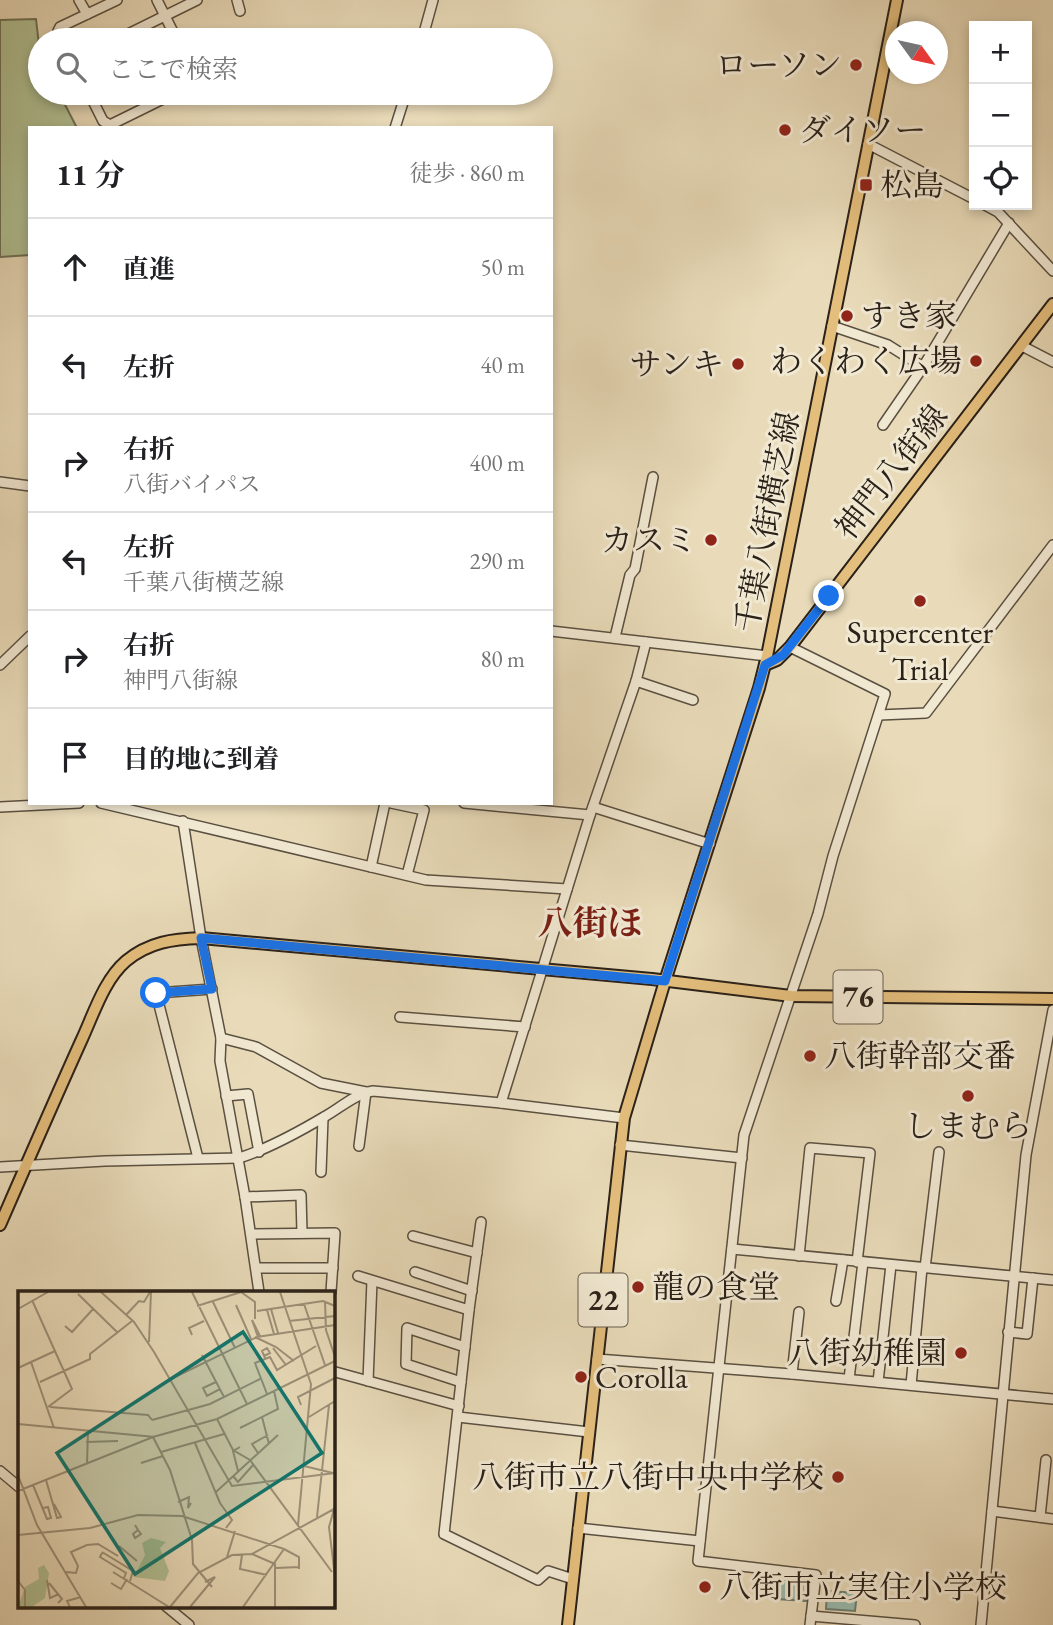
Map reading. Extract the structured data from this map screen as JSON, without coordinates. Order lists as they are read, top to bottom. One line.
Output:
{"streets":{"main road":["神門八街線","千葉八街横芝線","76","22"]},"crossings":[["神門八街線","千葉八街横芝線"],["千葉八街横芝線","76"]],"districts":["八街ほ"],"places":{"other":["ローソン","ダイソー","すき家","わくわく広場","サンキ","カスミ","Supercenter Trial","八街幹部交番","しまむら","龍の食堂","八街幼稚園","Corolla","八街市立八街中央中学校","八街市立実住小学校"],"transit":["松島"]},"north":"bottom right","page":{"map_buttons":["+","−"],"search":"ここで検索","heading":["11 分","徒歩 · 860 m"],"list":[["直進","50 m"],["左折","40 m"],["右折","八街バイパス","400 m"],["左折","千葉八街横芝線","290 m"],["右折","神門八街線","80 m"],"目的地に到着"]}}
